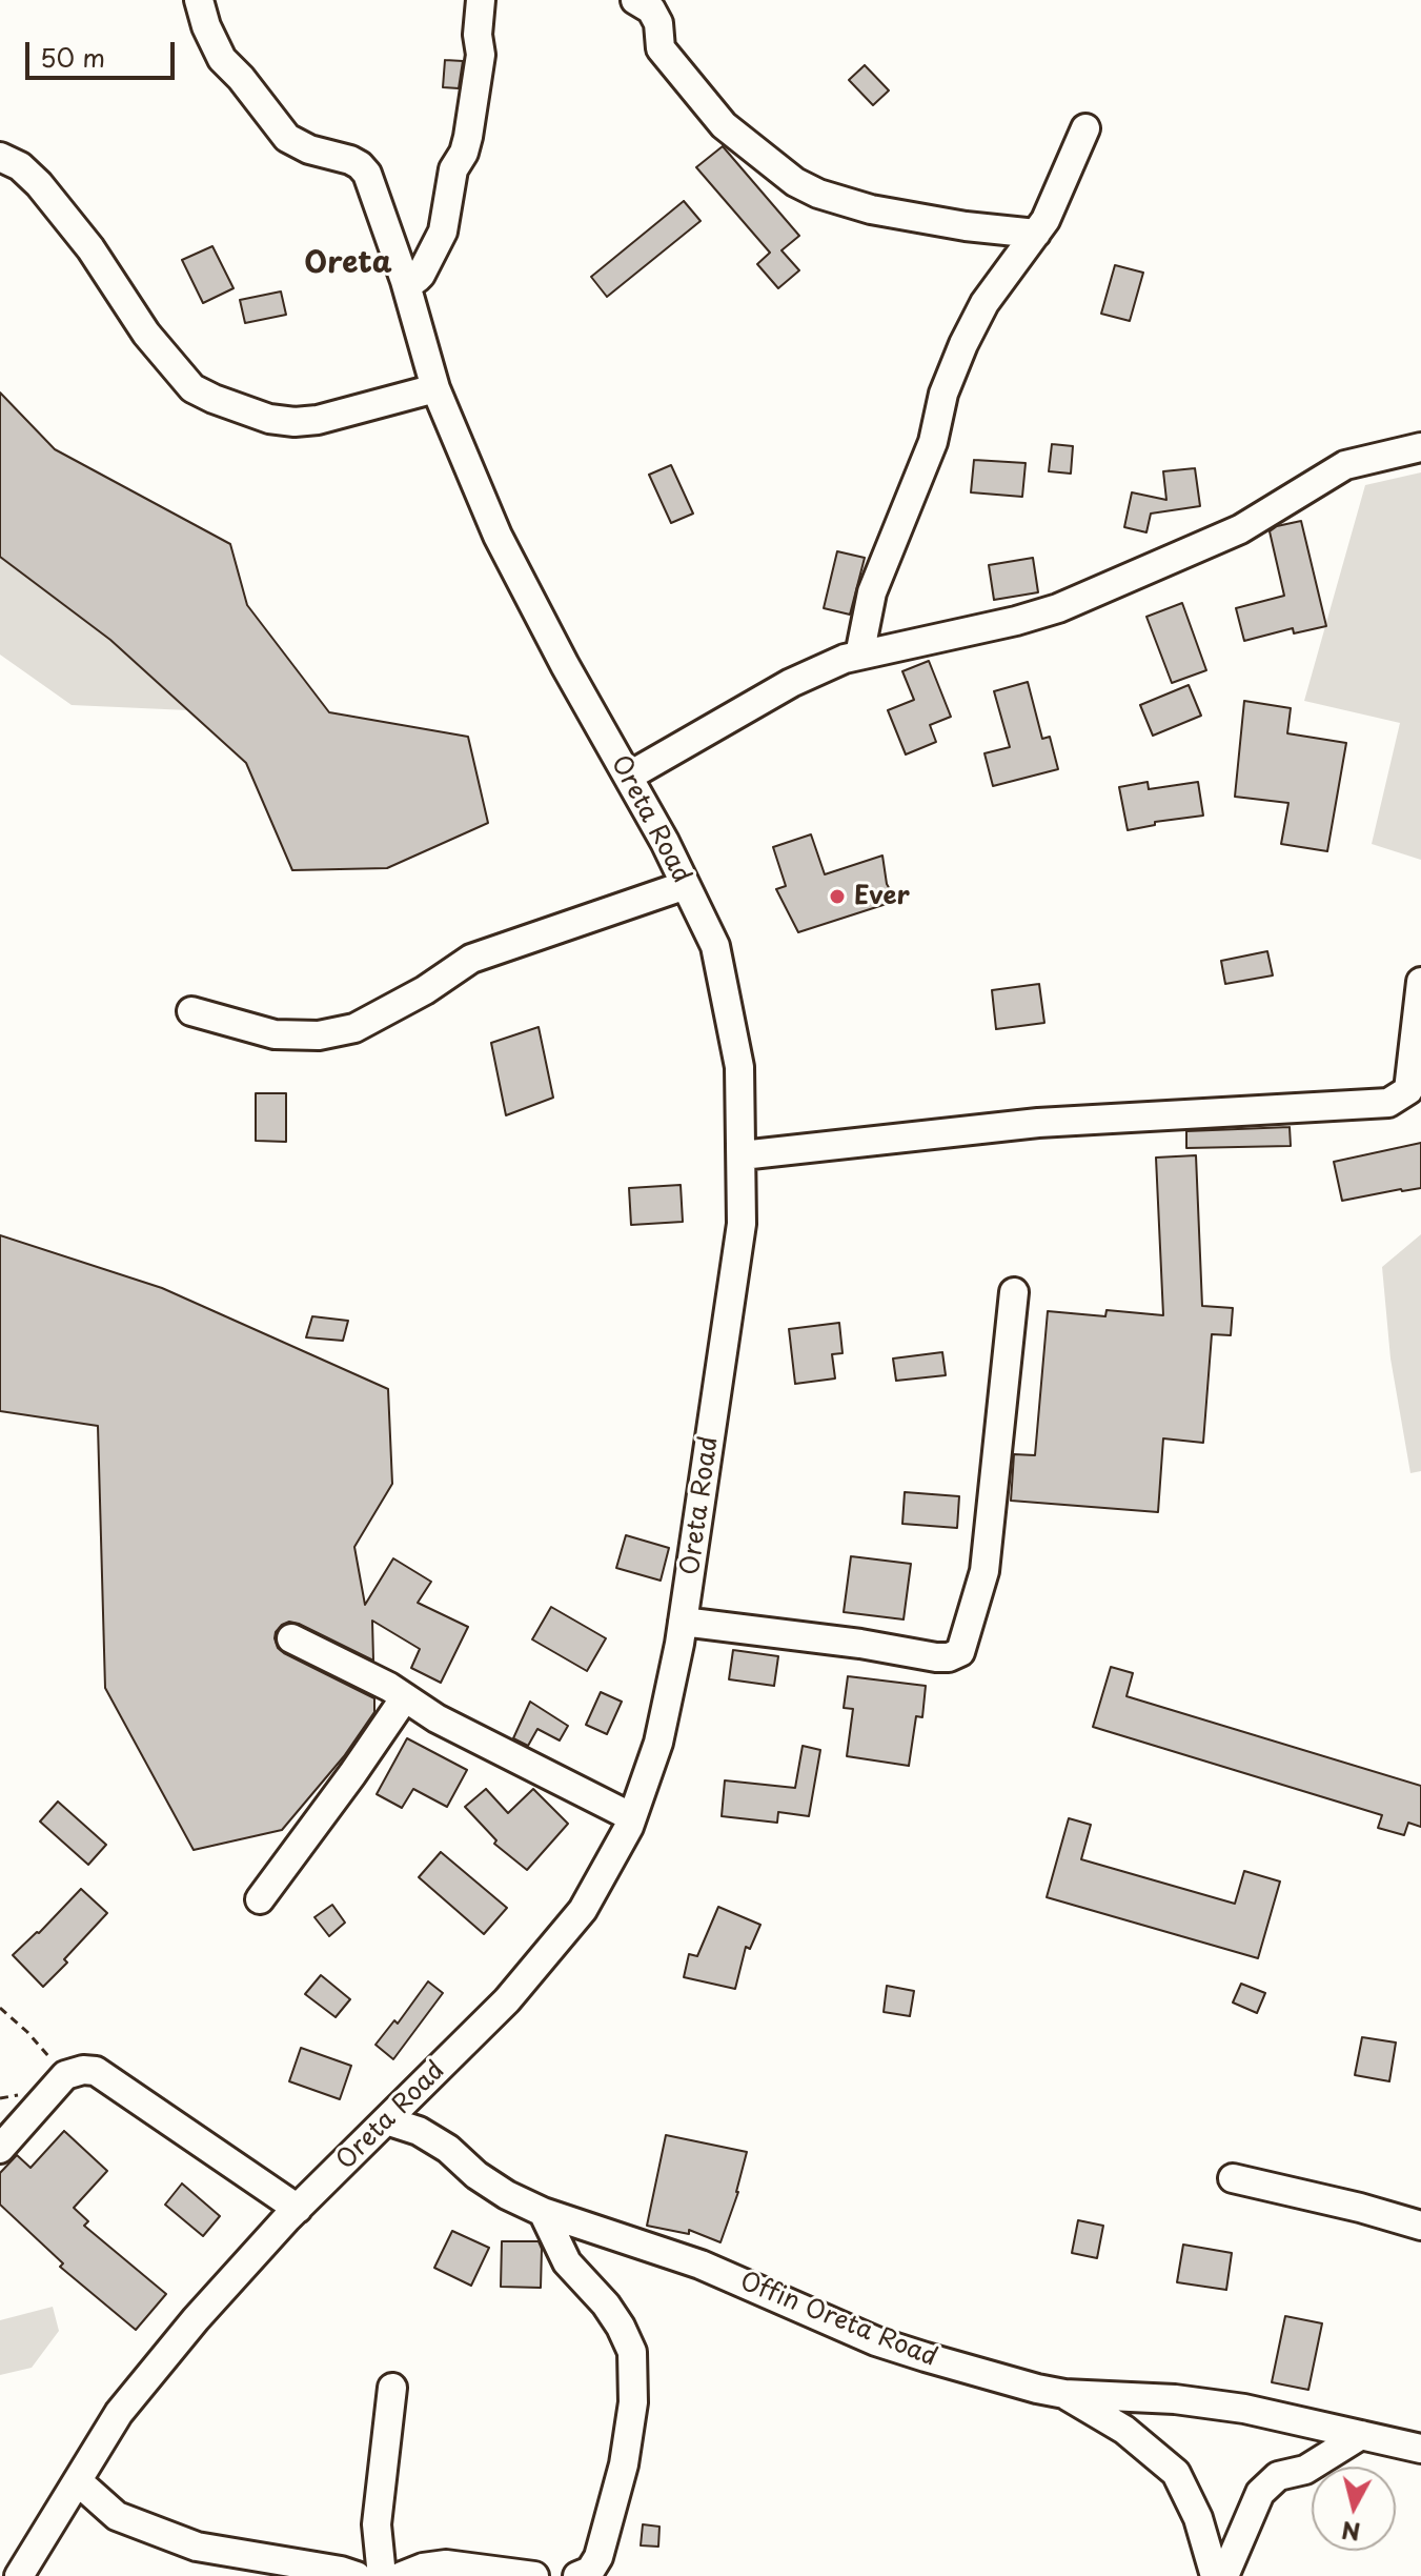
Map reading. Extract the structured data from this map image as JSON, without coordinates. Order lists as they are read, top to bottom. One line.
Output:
{"streets":{"street":["Oreta Road","Offin Oreta Road"]},"crossings":[["Oreta Road","Offin Oreta Road"]],"districts":["Oreta"],"places":["Ever"],"scale_bar":"50 m","north":"bottom"}
